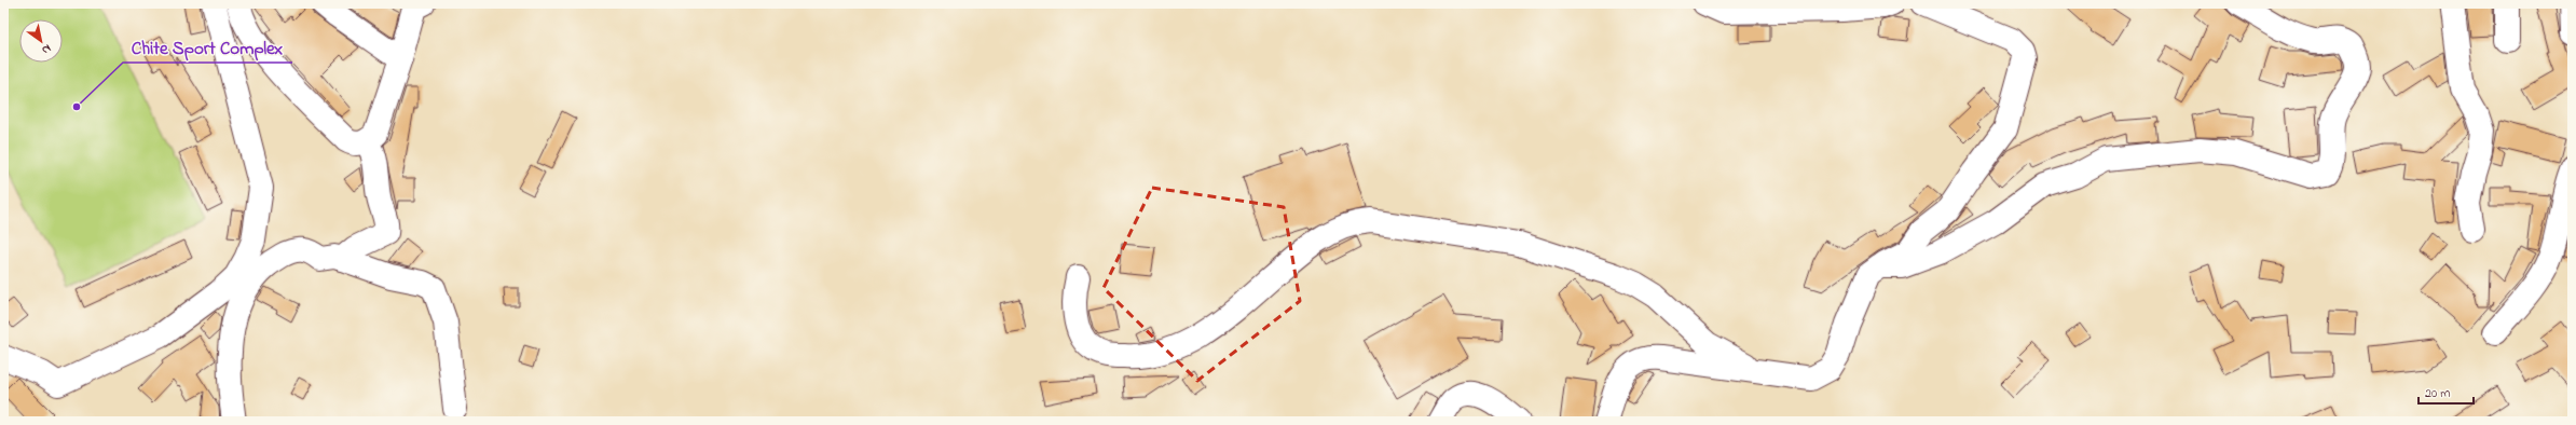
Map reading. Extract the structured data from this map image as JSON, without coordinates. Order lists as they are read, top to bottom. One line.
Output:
{"places":["Chite Sport Complex"],"scale_bar":"20 m","north":"bottom right"}
